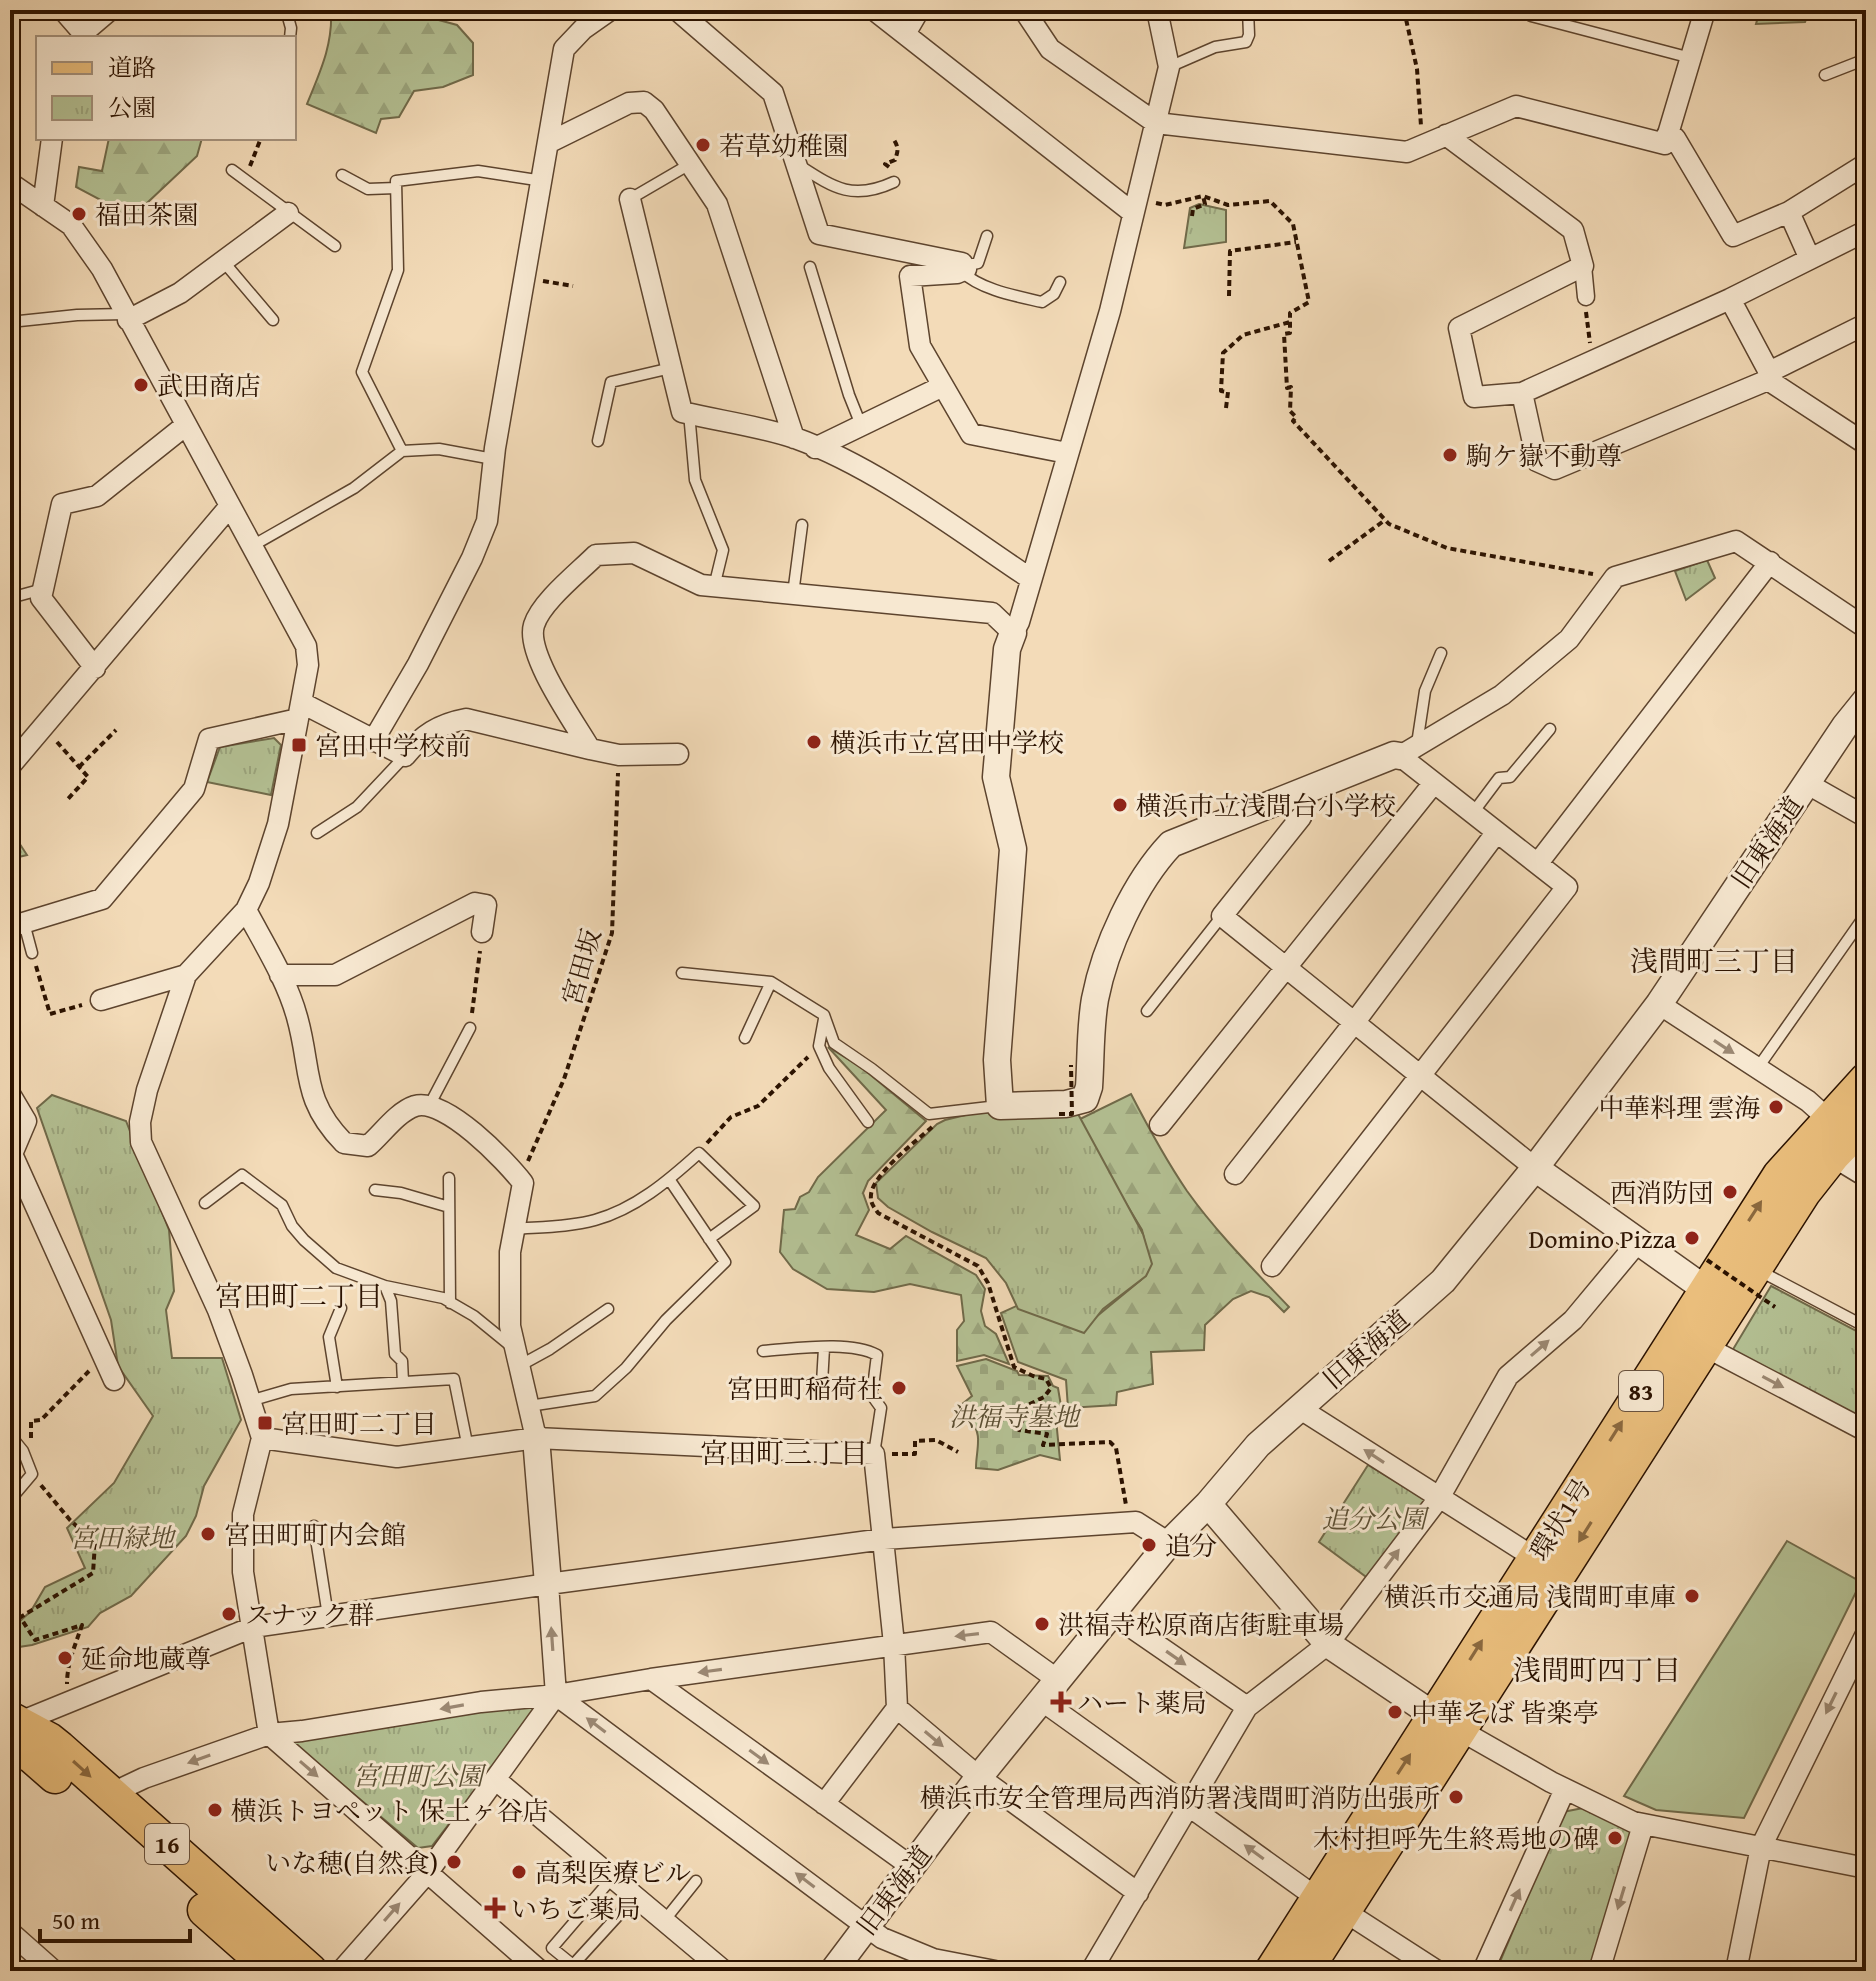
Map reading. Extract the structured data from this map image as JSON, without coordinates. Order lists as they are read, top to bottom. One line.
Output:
{"streets":{"highway":["16"],"main road":["83","環状1号"],"street":["旧東海道"],"path":["宮田坂"]},"districts":["浅間町三丁目","宮田町二丁目","宮田町三丁目","浅間町四丁目"],"parks":["洪福寺墓地","追分公園","宮田緑地","宮田町公園"],"places":{"other":["若草幼稚園","福田茶園","武田商店","駒ケ嶽不動尊","横浜市立宮田中学校","横浜市立浅間台小学校","中華料理 雲海","西消防団","Domino Pizza","宮田町稲荷社","宮田町町内会館","追分","横浜市交通局 浅間町車庫","スナック群","洪福寺松原商店街駐車場","延命地蔵尊","中華そば 皆楽亭","横浜市安全管理局西消防署浅間町消防出張所","横浜トヨペット 保土ヶ谷店","木村担呼先生終焉地の碑","いな穂(自然食)","高梨医療ビル"],"transit":["宮田中学校前","宮田町二丁目"],"health":["ハート薬局","いちご薬局"]},"legend":["道路","公園"],"scale_bar":"50 m"}
